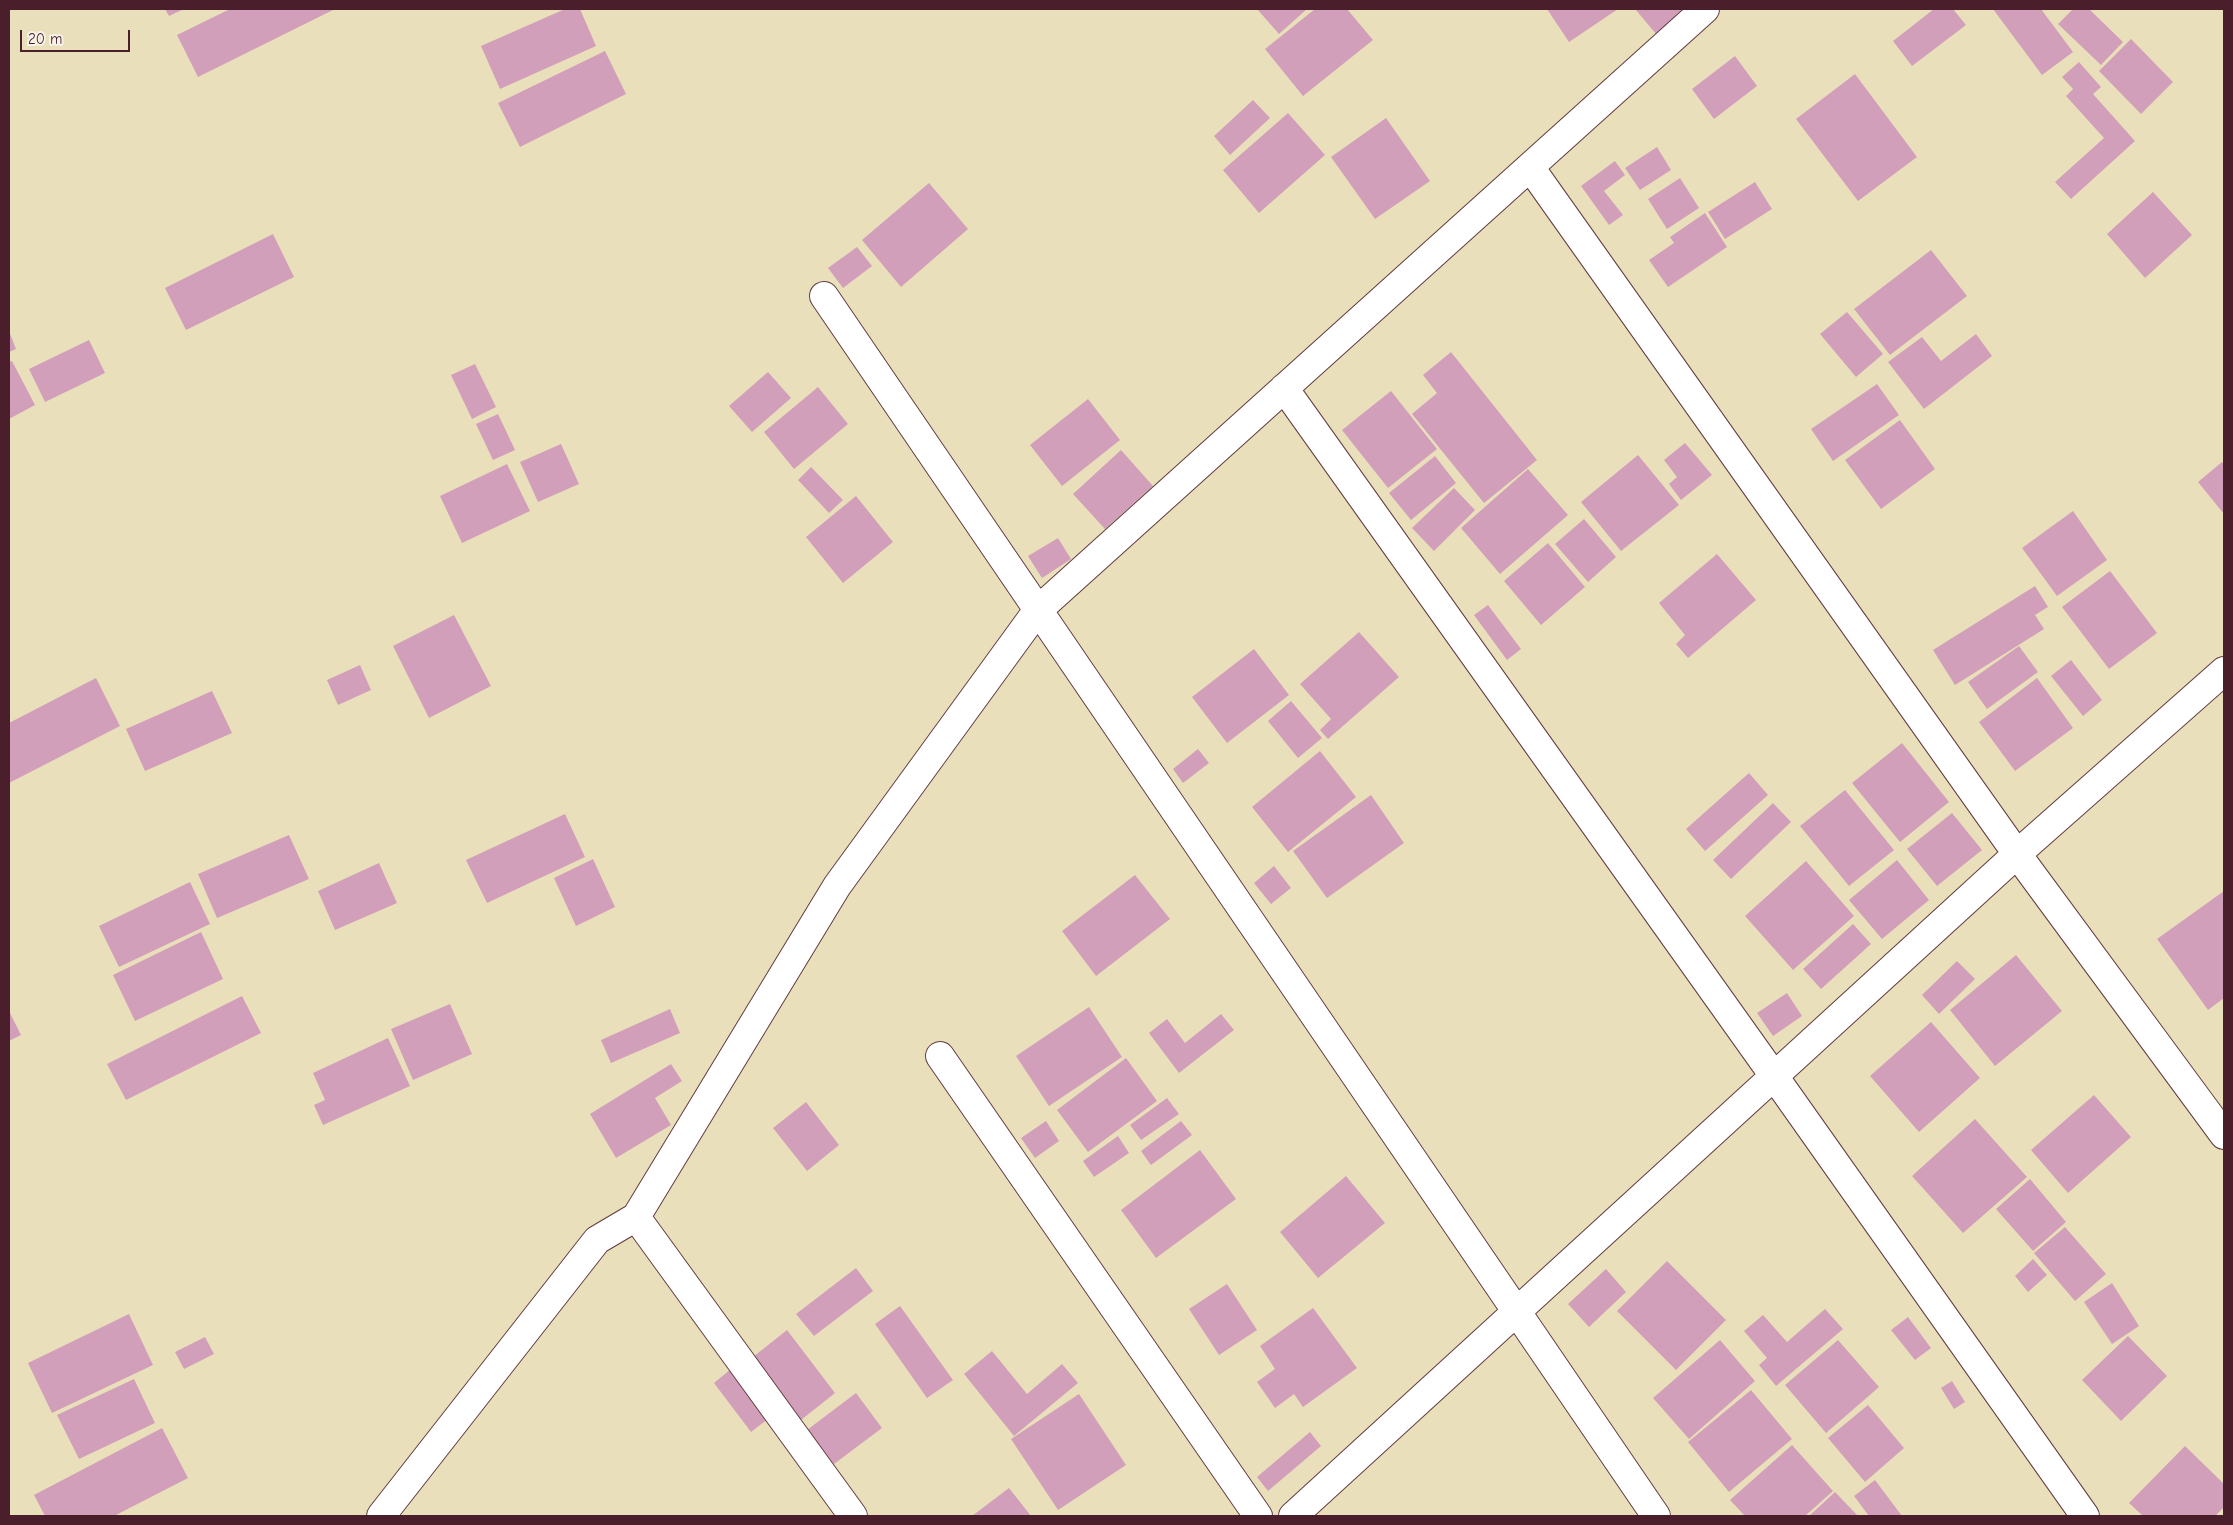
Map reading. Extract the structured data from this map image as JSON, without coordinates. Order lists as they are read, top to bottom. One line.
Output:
{"scale_bar":"20 m"}
